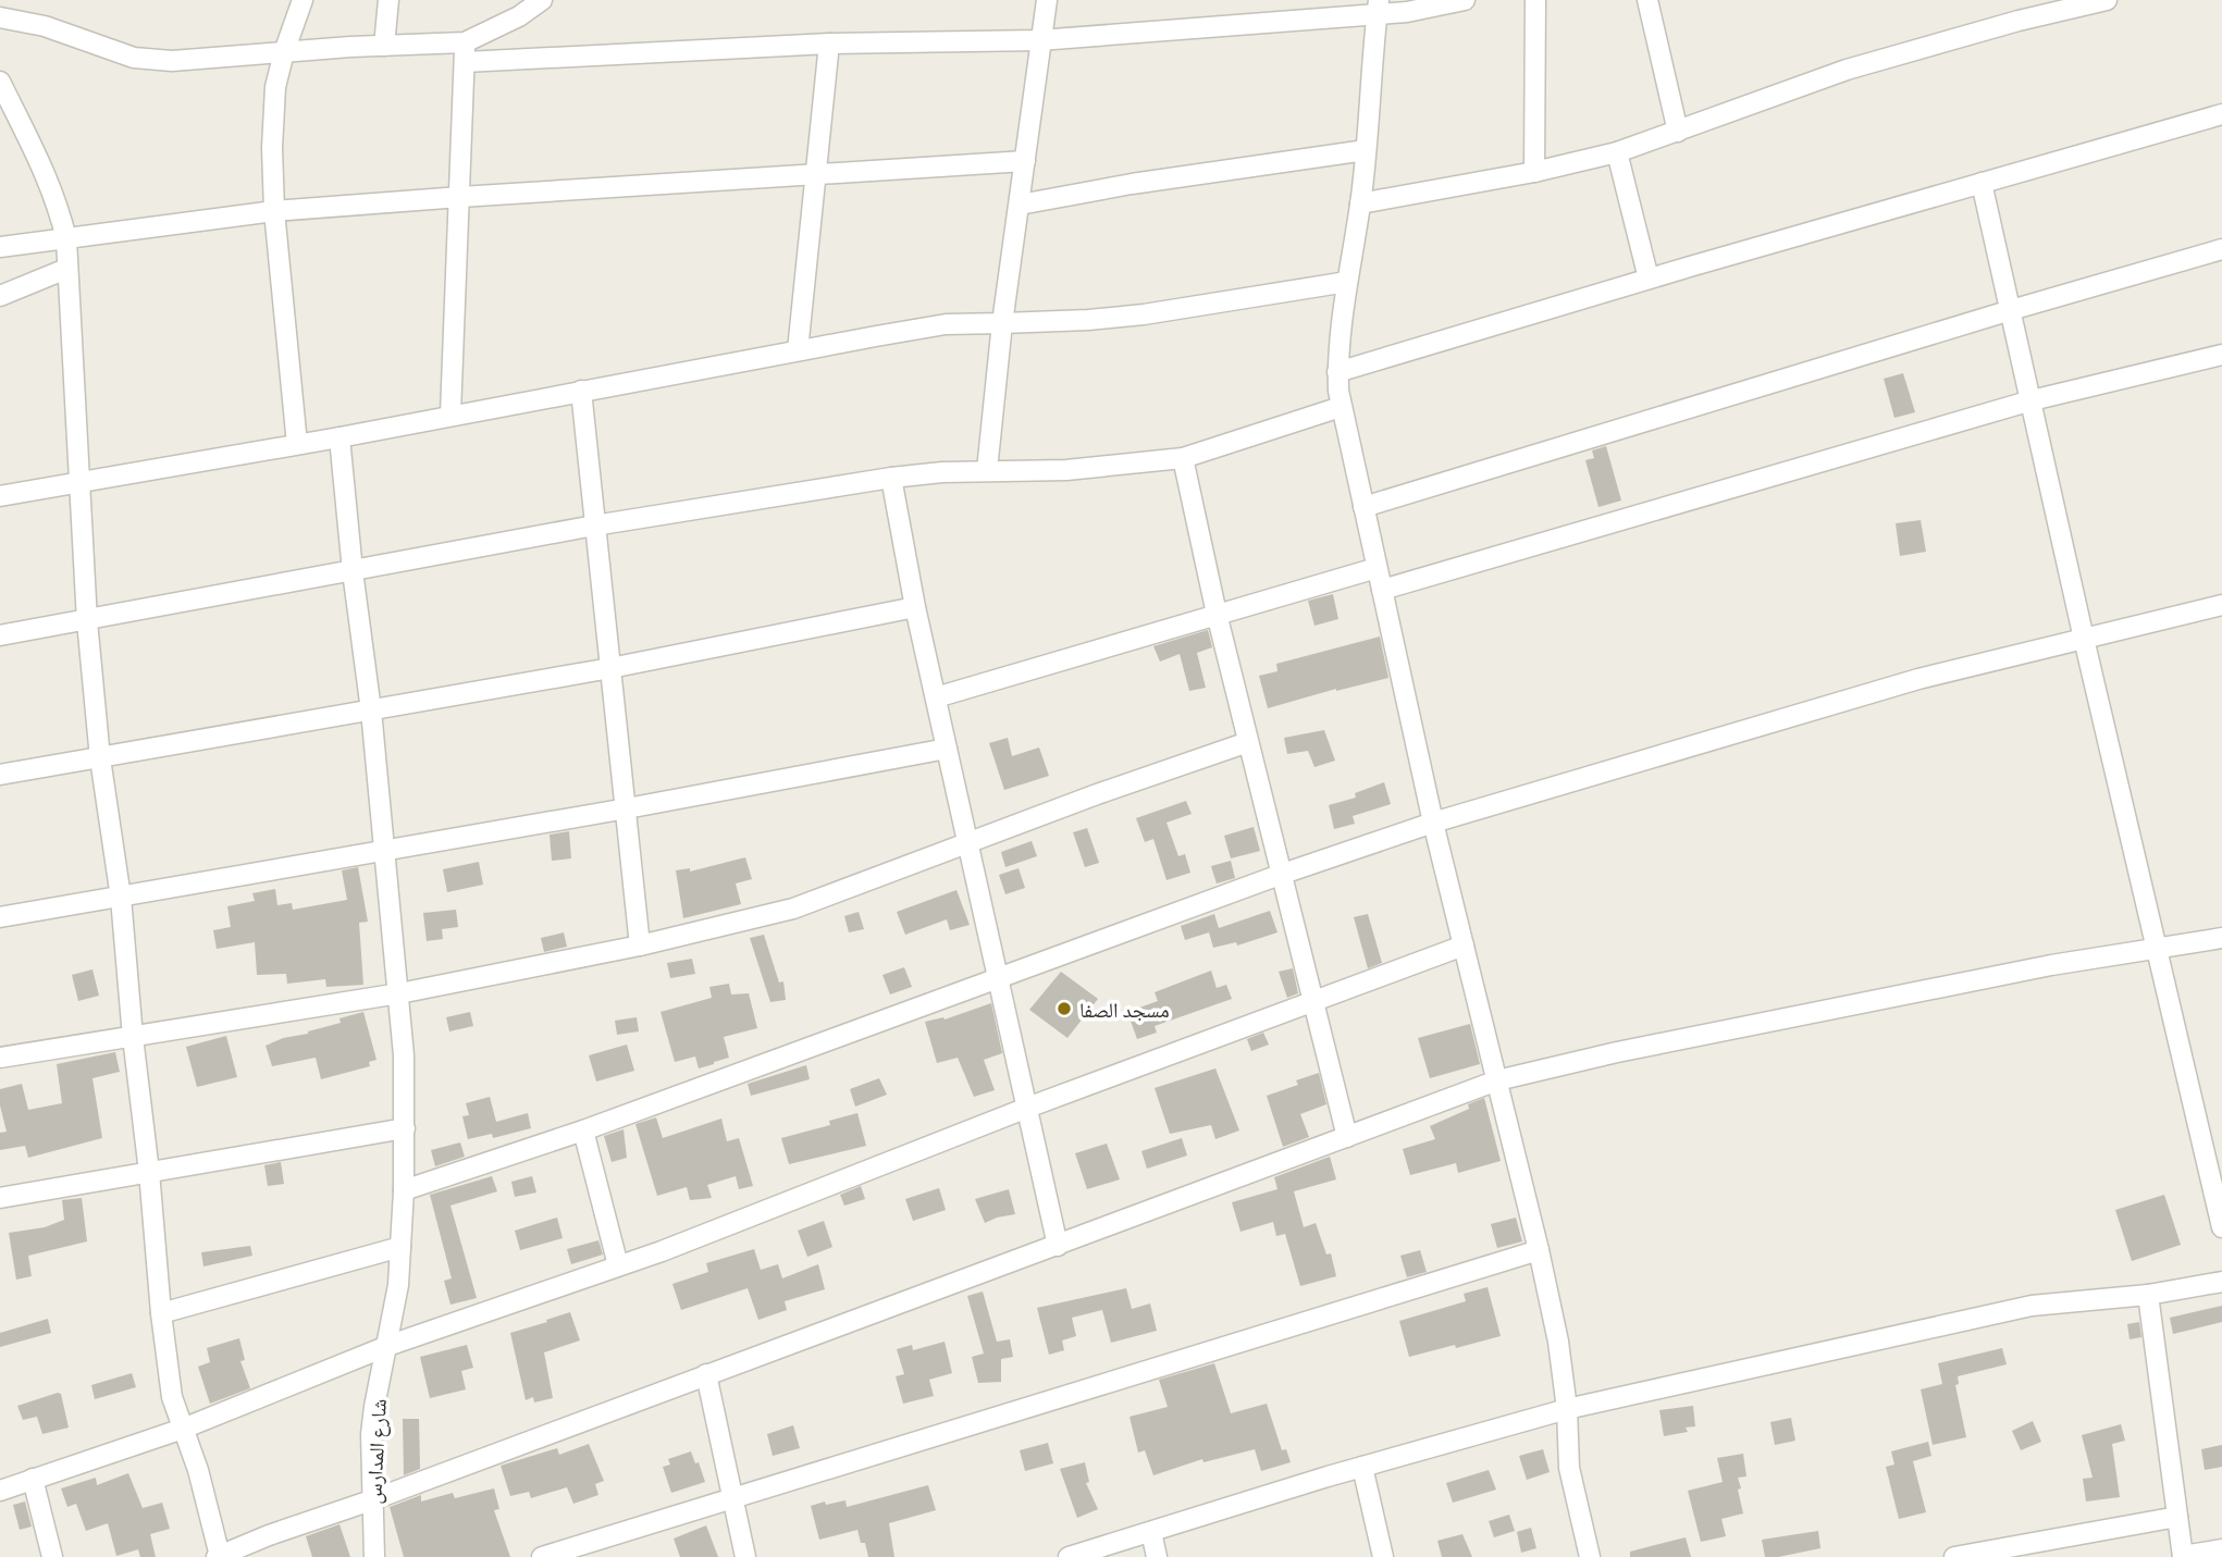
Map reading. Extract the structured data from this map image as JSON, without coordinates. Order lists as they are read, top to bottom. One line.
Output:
{"streets":{"street":["شارع المدارس"]},"places":["مسجد الصفا"]}
